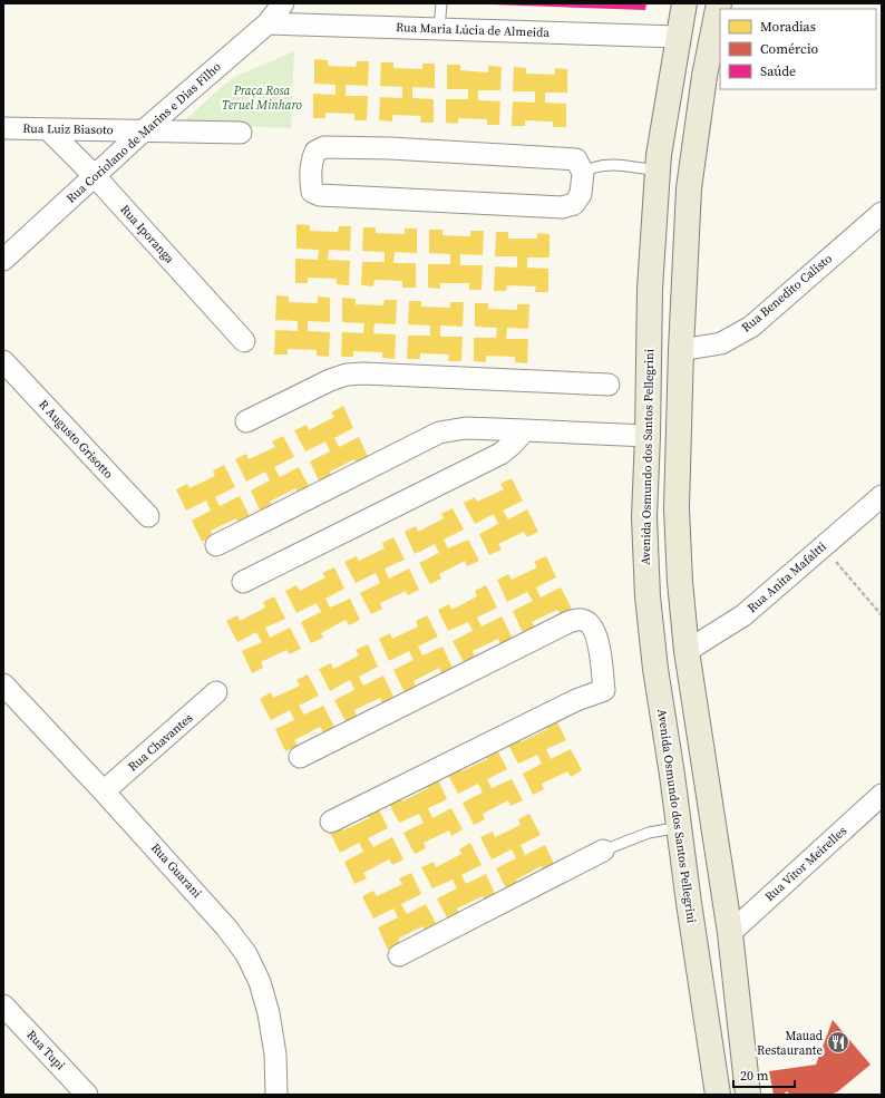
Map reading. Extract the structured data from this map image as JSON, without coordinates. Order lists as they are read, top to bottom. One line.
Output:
{"streets":{"main road":["Avenida Osmundo dos Santos Pellegrini"],"street":["Rua Maria Lúcia de Almeida","Rua Luiz Biasoto","Rua Coriolano de Marins e Dias Filho","Rua Iporanga","Rua Benedito Calisto","R Augusto Grisotto","Rua Anita Mafaltti","Rua Chavantes","Rua Vitor Meirelles","Rua Guarani","Rua Tupi"]},"crossings":[["Rua Maria Lúcia de Almeida","Rua Coriolano de Marins e Dias Filho"],["Rua Maria Lúcia de Almeida","Avenida Osmundo dos Santos Pellegrini"],["Rua Luiz Biasoto","Rua Coriolano de Marins e Dias Filho"],["Rua Luiz Biasoto","Rua Iporanga"],["Rua Coriolano de Marins e Dias Filho","Rua Iporanga"],["Rua Chavantes","Rua Guarani"]],"parks":["Praça Rosa Teruel Minharo"],"places":{"restaurant":["Mauad Restaurante"]},"legend":["Moradias","Comércio","Saúde"],"scale_bar":"20 m"}
